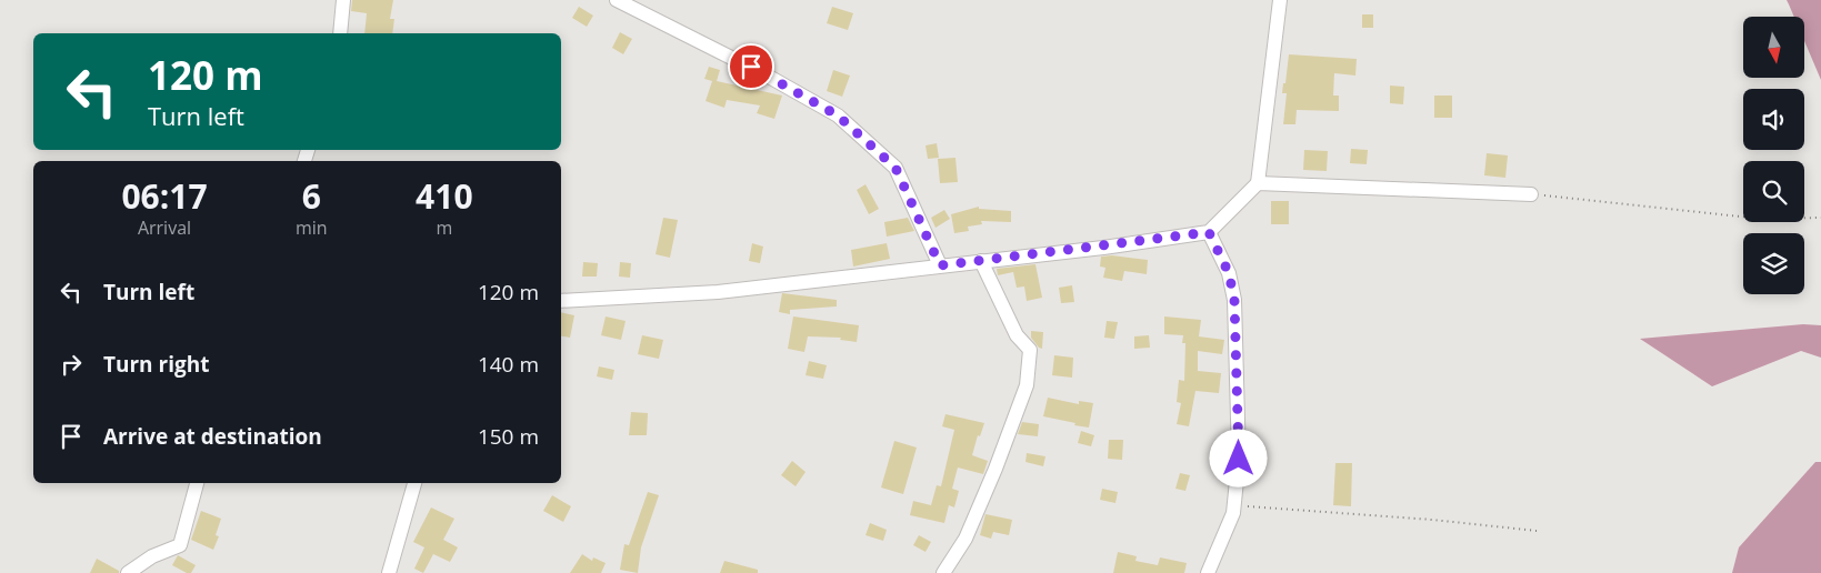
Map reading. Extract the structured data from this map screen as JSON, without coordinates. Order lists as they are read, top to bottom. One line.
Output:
{"north":"bottom","page":{"turn":["120 m","Turn left"],"eta":["06:17","Arrival","6","min","410","m"],"list":[{"name":"Turn left","value":"120 m"},{"name":"Turn right","value":"140 m"},{"name":"Arrive at destination","value":"150 m"}]}}
